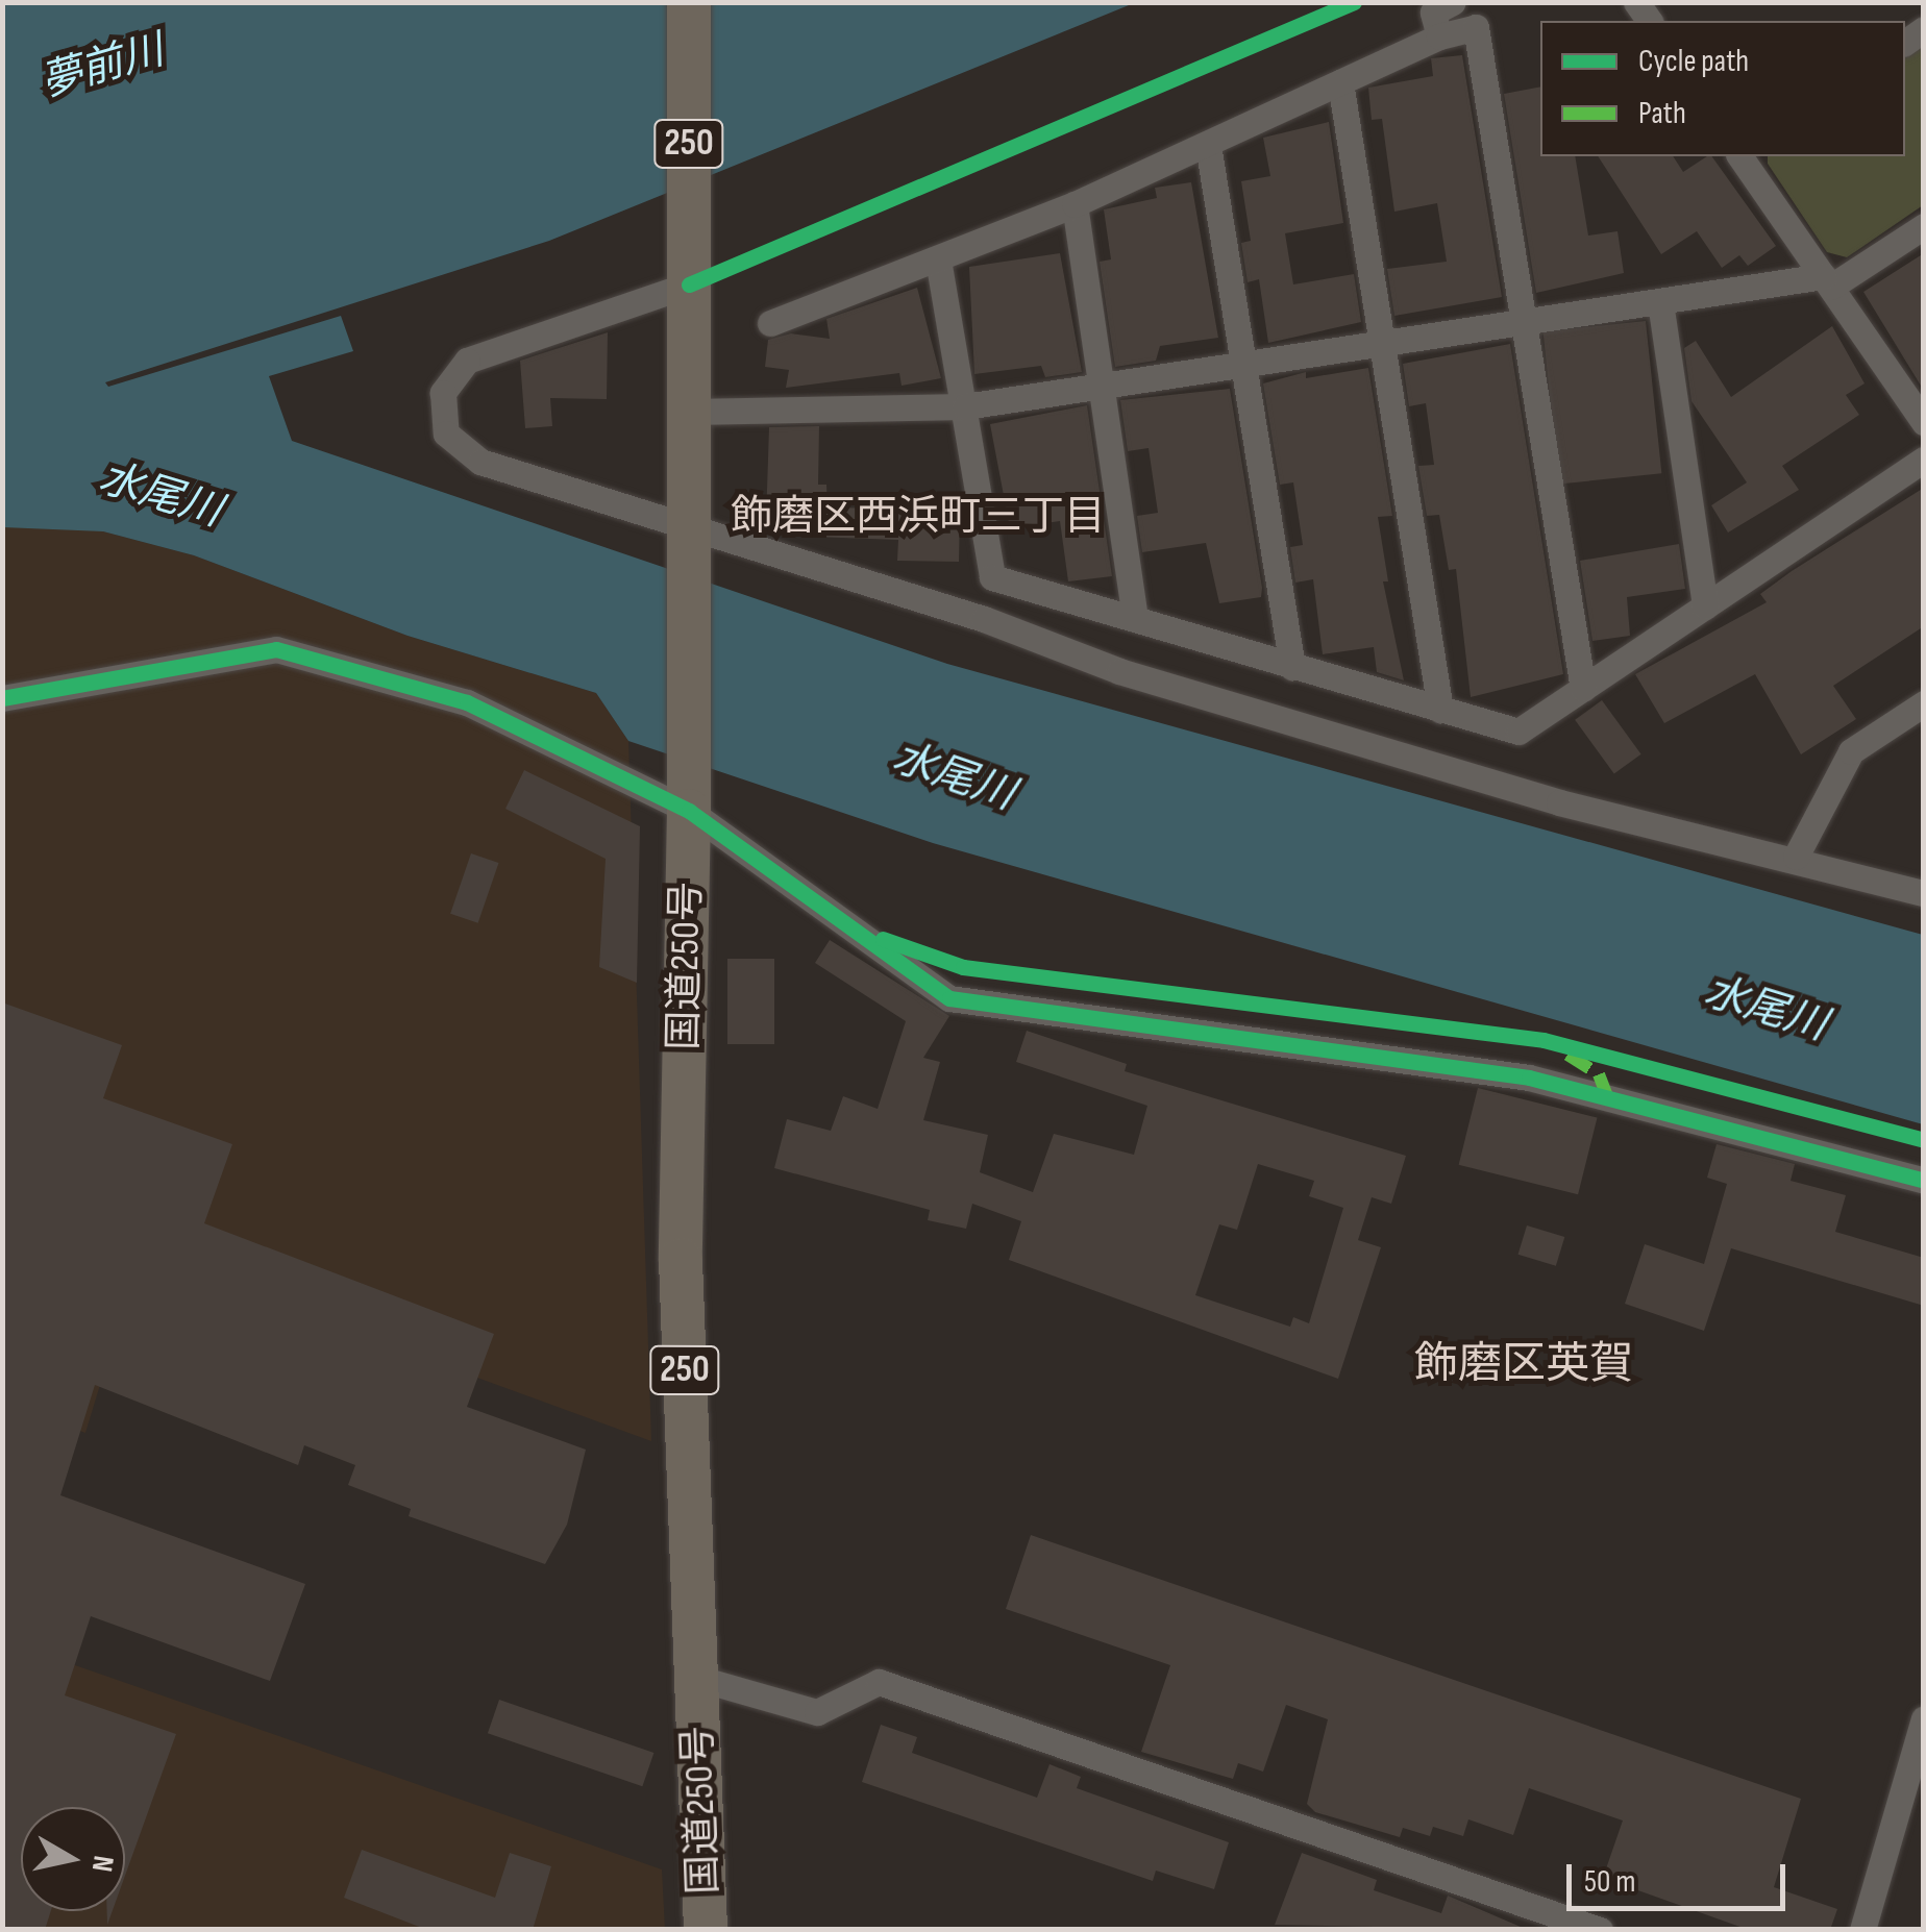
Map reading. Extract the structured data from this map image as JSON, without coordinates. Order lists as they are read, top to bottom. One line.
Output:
{"streets":{"highway":["250","国道250号"]},"districts":["飾磨区西浜町三丁目","飾磨区英賀"],"water":["夢前川","水尾川"],"legend":["Cycle path","Path"],"scale_bar":"50 m","north":"right"}
